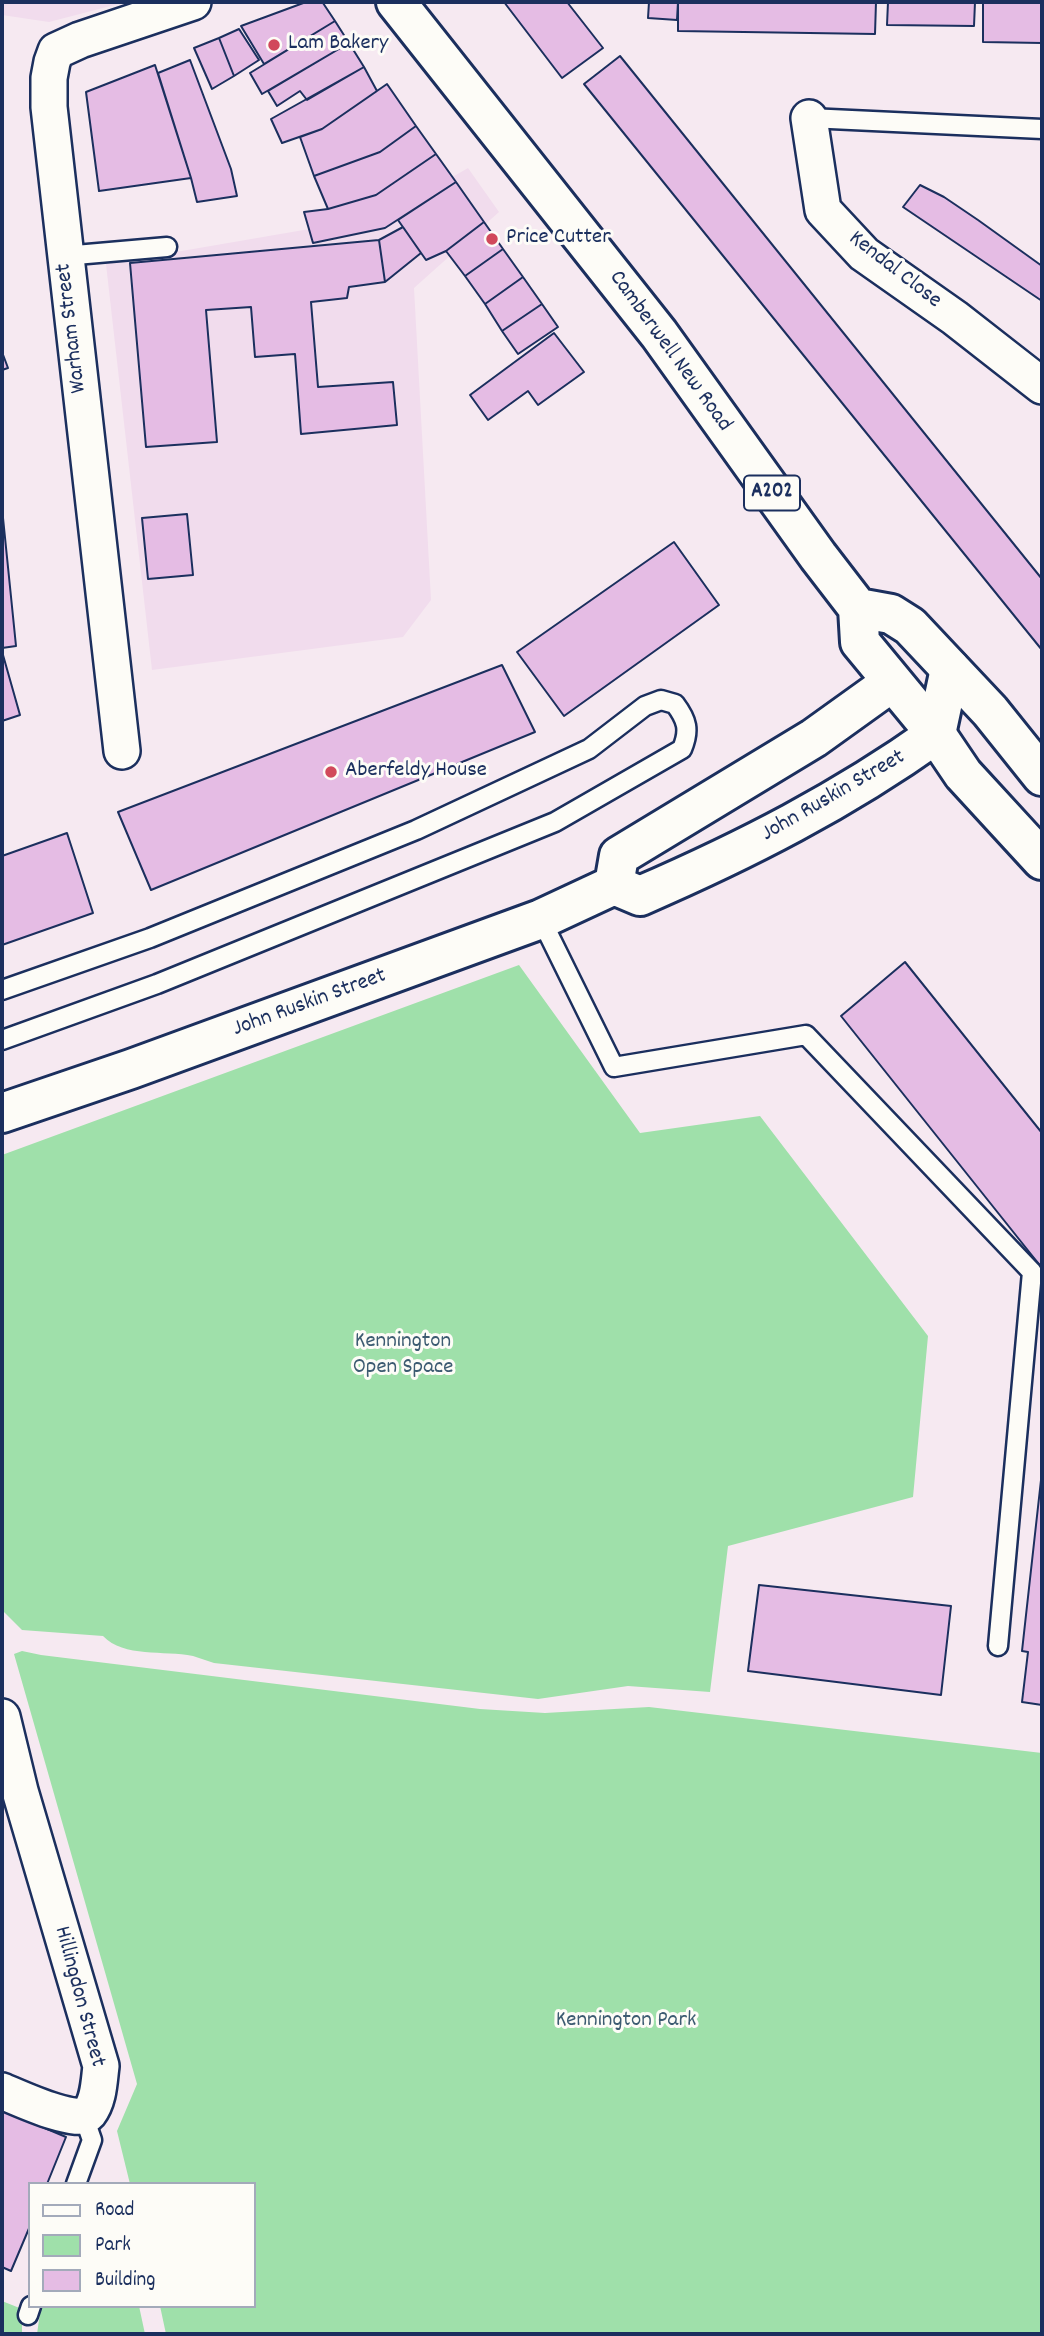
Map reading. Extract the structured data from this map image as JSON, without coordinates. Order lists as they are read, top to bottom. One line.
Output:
{"streets":{"main road":["Camberwell New Road","A202","John Ruskin Street"],"street":["Kendal Close","Warham Street","Hillingdon Street"]},"parks":["Kennington Open Space","Kennington Park"],"places":["Lam Bakery","Price Cutter","Aberfeldy House"],"legend":["Road","Park","Building"]}
